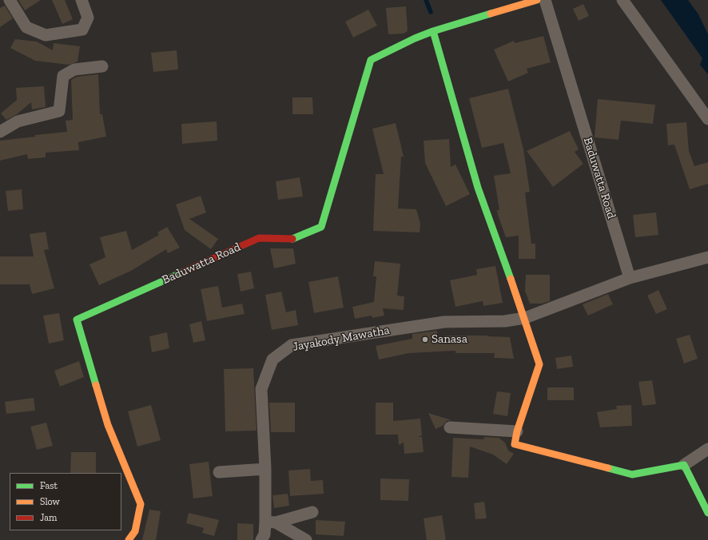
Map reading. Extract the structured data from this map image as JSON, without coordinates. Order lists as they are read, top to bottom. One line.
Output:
{"streets":{"street":["Baduwatta Road","Jayakody Mawatha"]},"crossings":[["Baduwatta Road","Jayakody Mawatha"]],"places":["Sanasa"],"legend":["Fast","Slow","Jam"]}
